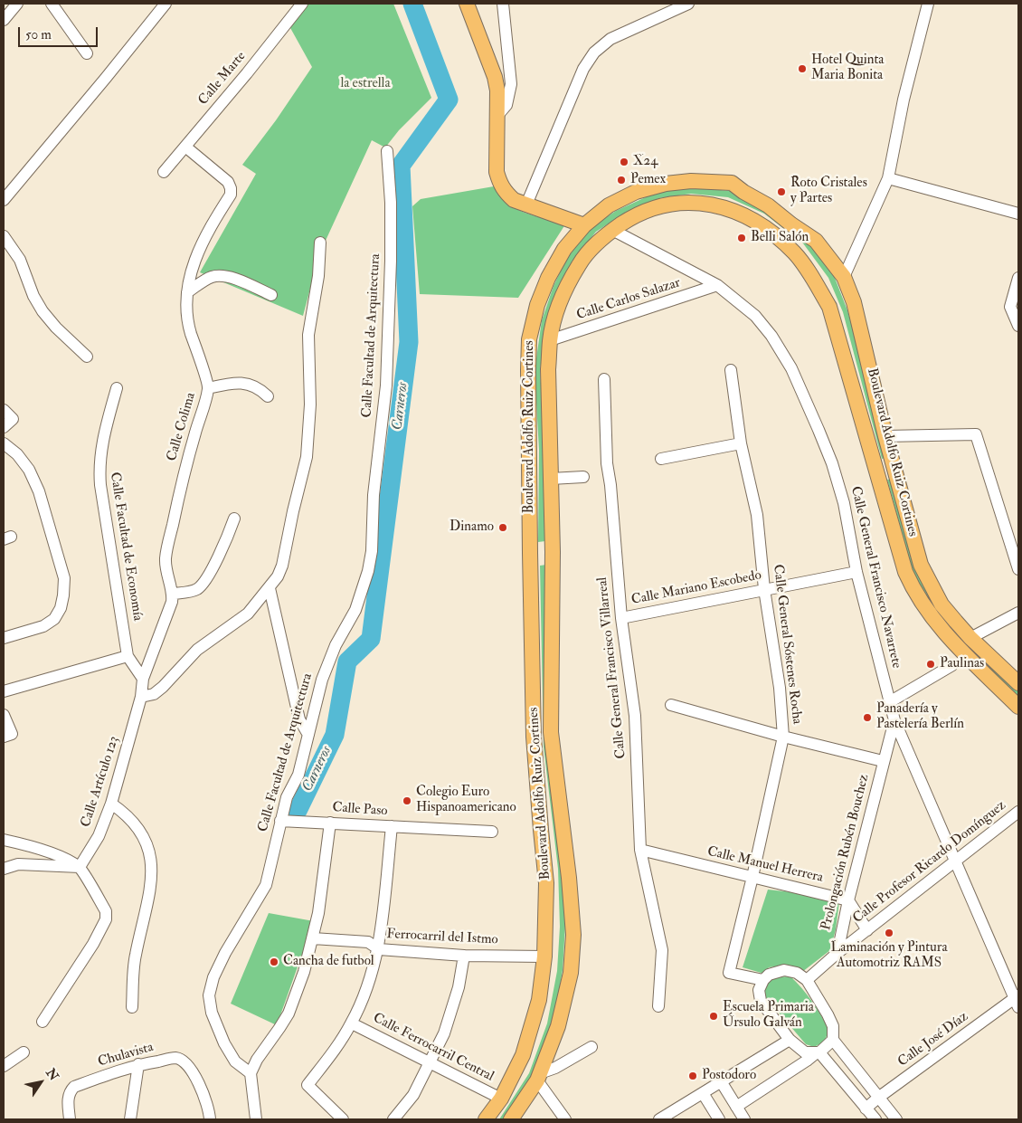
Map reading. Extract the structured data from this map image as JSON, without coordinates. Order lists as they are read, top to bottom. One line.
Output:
{"streets":{"main road":["Boulevard Adolfo Ruiz Cortines"],"street":["Calle Marte","Calle Carlos Salazar","Calle Facultad de Arquitectura","Calle Colima","Calle Facultad de Economía","Calle General Francisco Navarrete","Calle Mariano Escobedo","Calle General Sóstenes Rocha","Calle General Francisco Villarreal","Calle Artículo 123","Calle Paso","Prolongación Rubén Bouchez","Calle Profesor Ricardo Domínguez","Calle Manuel Herrera","Ferrocarril del Istmo","Calle José Díaz","Calle Ferrocarril Central","Chulavista"]},"crossings":[["Calle Marte","Calle Colima"],["Calle Carlos Salazar","Boulevard Adolfo Ruiz Cortines"],["Calle Carlos Salazar","Calle General Francisco Navarrete"],["Calle Facultad de Arquitectura","Calle Paso"],["Boulevard Adolfo Ruiz Cortines","Calle General Francisco Navarrete"],["Boulevard Adolfo Ruiz Cortines","Ferrocarril del Istmo"],["Boulevard Adolfo Ruiz Cortines","Calle Ferrocarril Central"],["Calle Facultad de Economía","Calle Artículo 123"],["Calle General Francisco Navarrete","Calle Mariano Escobedo"],["Calle General Francisco Navarrete","Prolongación Rubén Bouchez"],["Calle General Francisco Navarrete","Calle Profesor Ricardo Domínguez"],["Calle General Francisco Navarrete","Calle José Díaz"],["Calle Mariano Escobedo","Calle General Sóstenes Rocha"],["Calle Mariano Escobedo","Calle General Francisco Villarreal"],["Calle General Sóstenes Rocha","Calle Manuel Herrera"],["Calle General Francisco Villarreal","Calle Manuel Herrera"],["Prolongación Rubén Bouchez","Calle Profesor Ricardo Domínguez"],["Prolongación Rubén Bouchez","Calle Manuel Herrera"]],"water":["Carneros"],"parks":["la estrella"],"places":["Hotel Quinta Maria Bonita","X24","Pemex","Roto Cristales y Partes","Belli Salón","Dinamo","Paulinas","Panadería y Pastelería Berlín","Colegio Euro Hispanoamericano","Laminación y Pintura Automotriz RAMS","Cancha de futbol","Escuela Primaria Úrsulo Galván","Postodoro"],"scale_bar":"50 m","north":"top right"}
